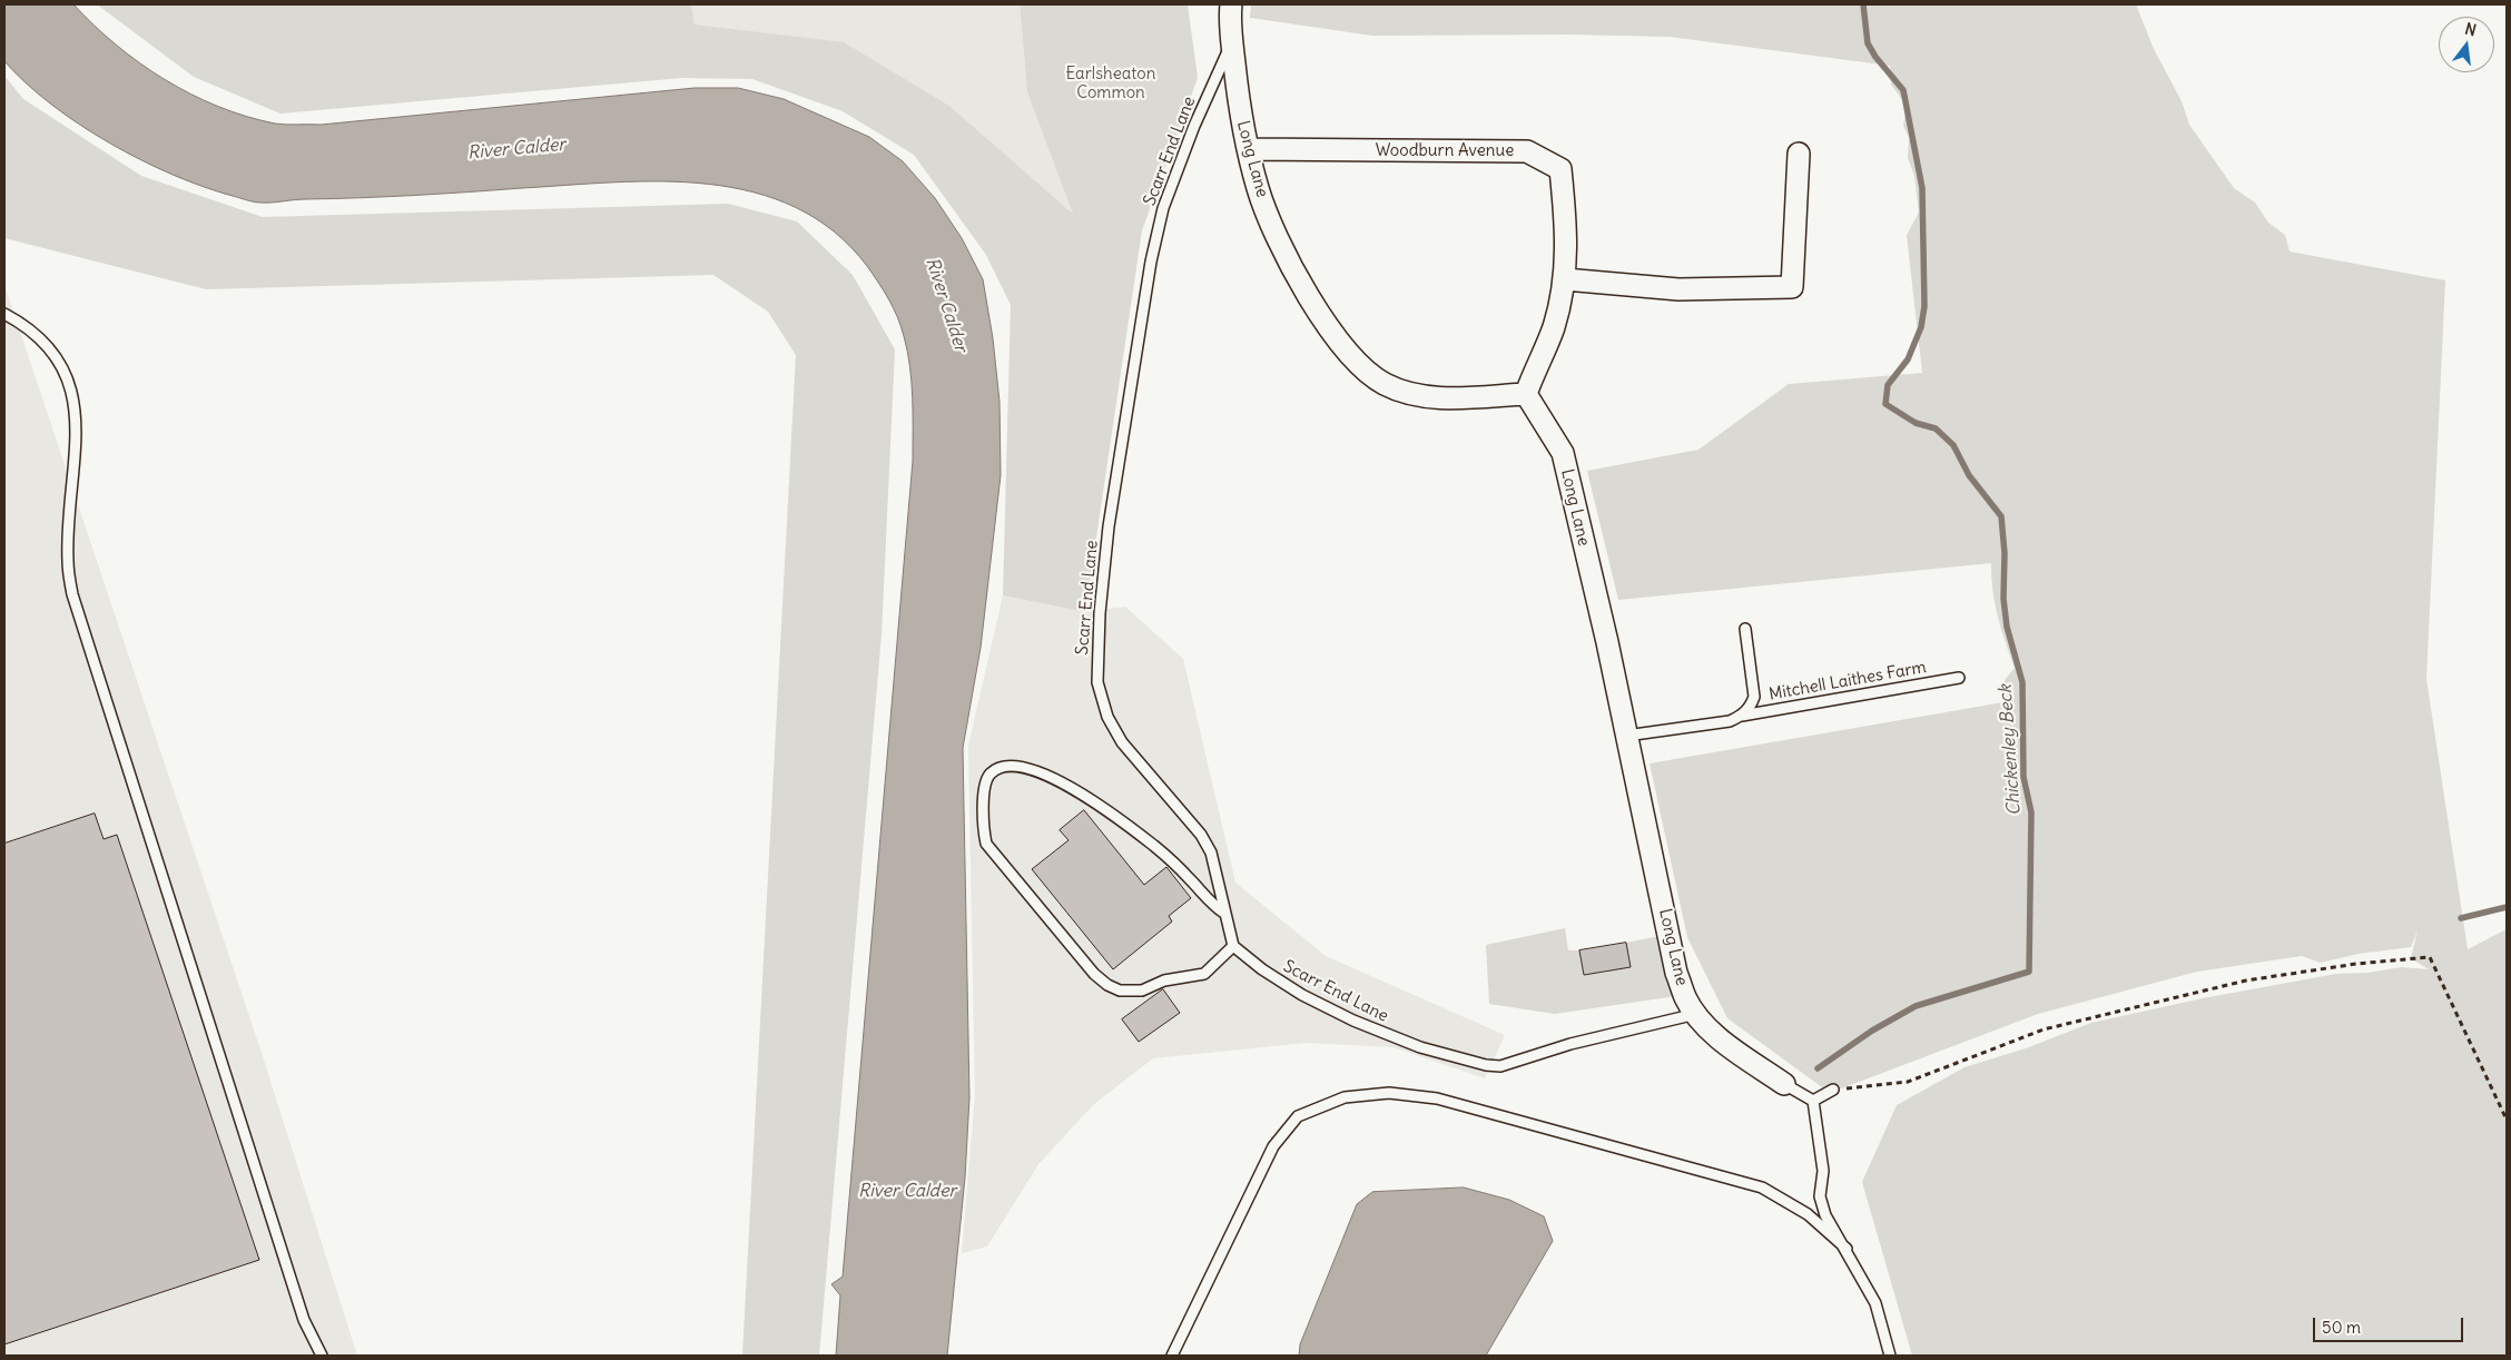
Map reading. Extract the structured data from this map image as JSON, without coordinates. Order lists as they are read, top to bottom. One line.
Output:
{"streets":{"street":["Woodburn Avenue","Long Lane"],"lane":["Scarr End Lane","Mitchell Laithes Farm"]},"crossings":[["Scarr End Lane","Long Lane"],["Woodburn Avenue","Long Lane"],["Long Lane","Mitchell Laithes Farm"]],"water":["River Calder","Chickenley Beck"],"parks":["Earlsheaton Common"],"scale_bar":"50 m","north":"top"}
